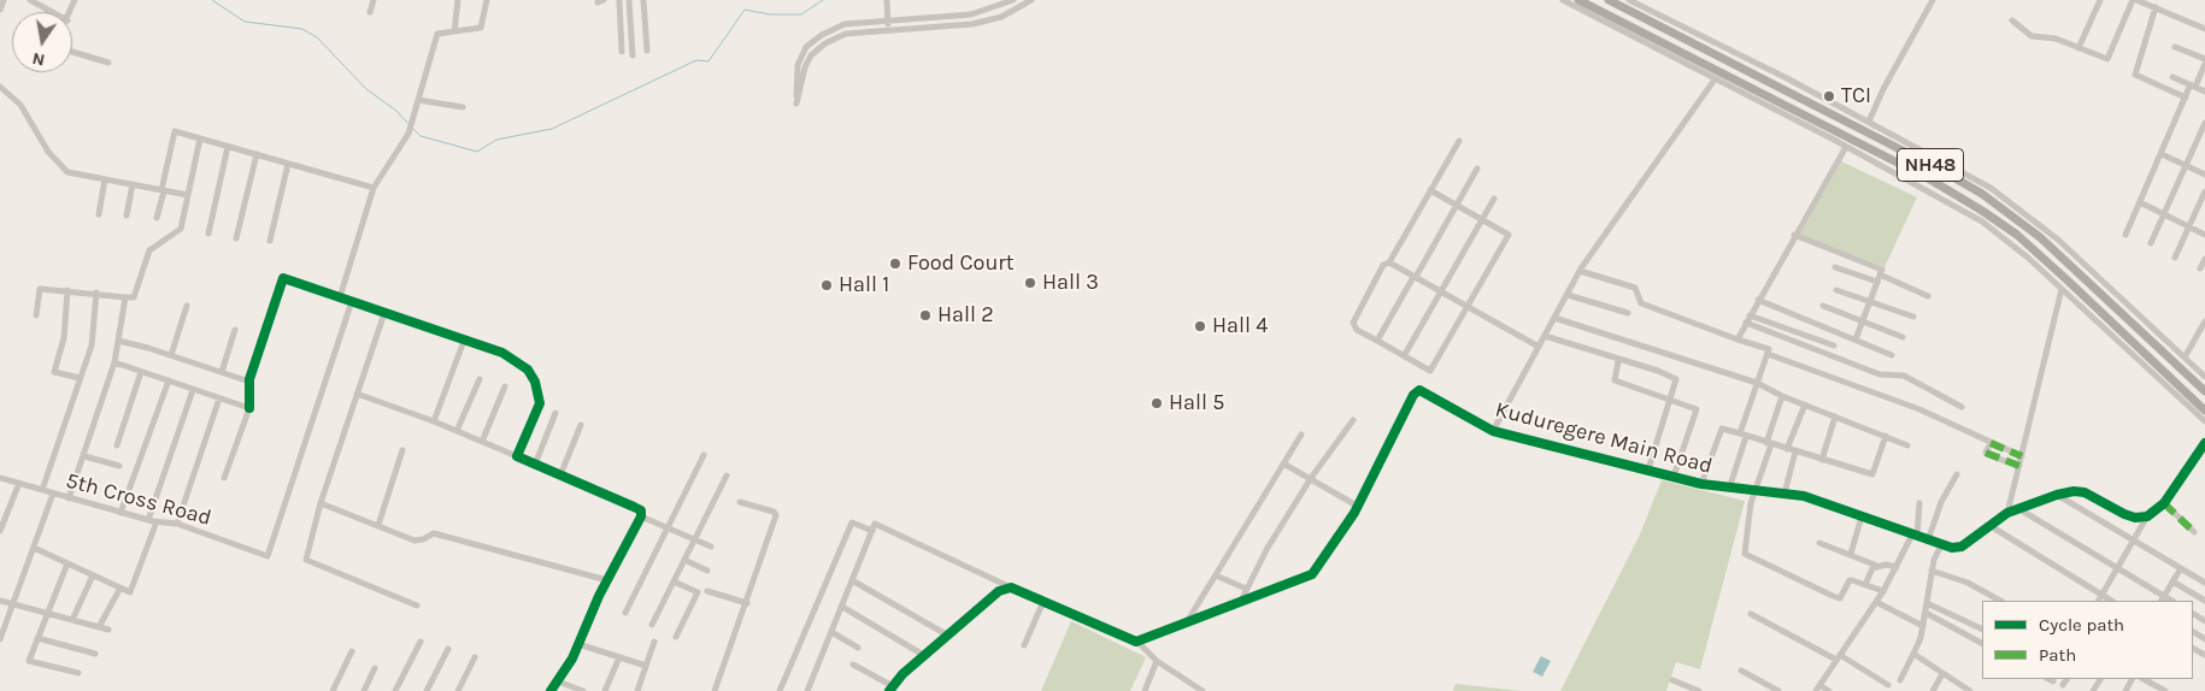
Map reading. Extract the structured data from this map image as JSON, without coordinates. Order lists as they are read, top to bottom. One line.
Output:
{"streets":{"highway":["NH48"],"street":["Kuduregere Main Road","5th Cross Road"]},"places":["TCI","Food Court","Hall 3","Hall 1","Hall 2","Hall 4","Hall 5"],"legend":["Cycle path","Path"],"north":"bottom"}
